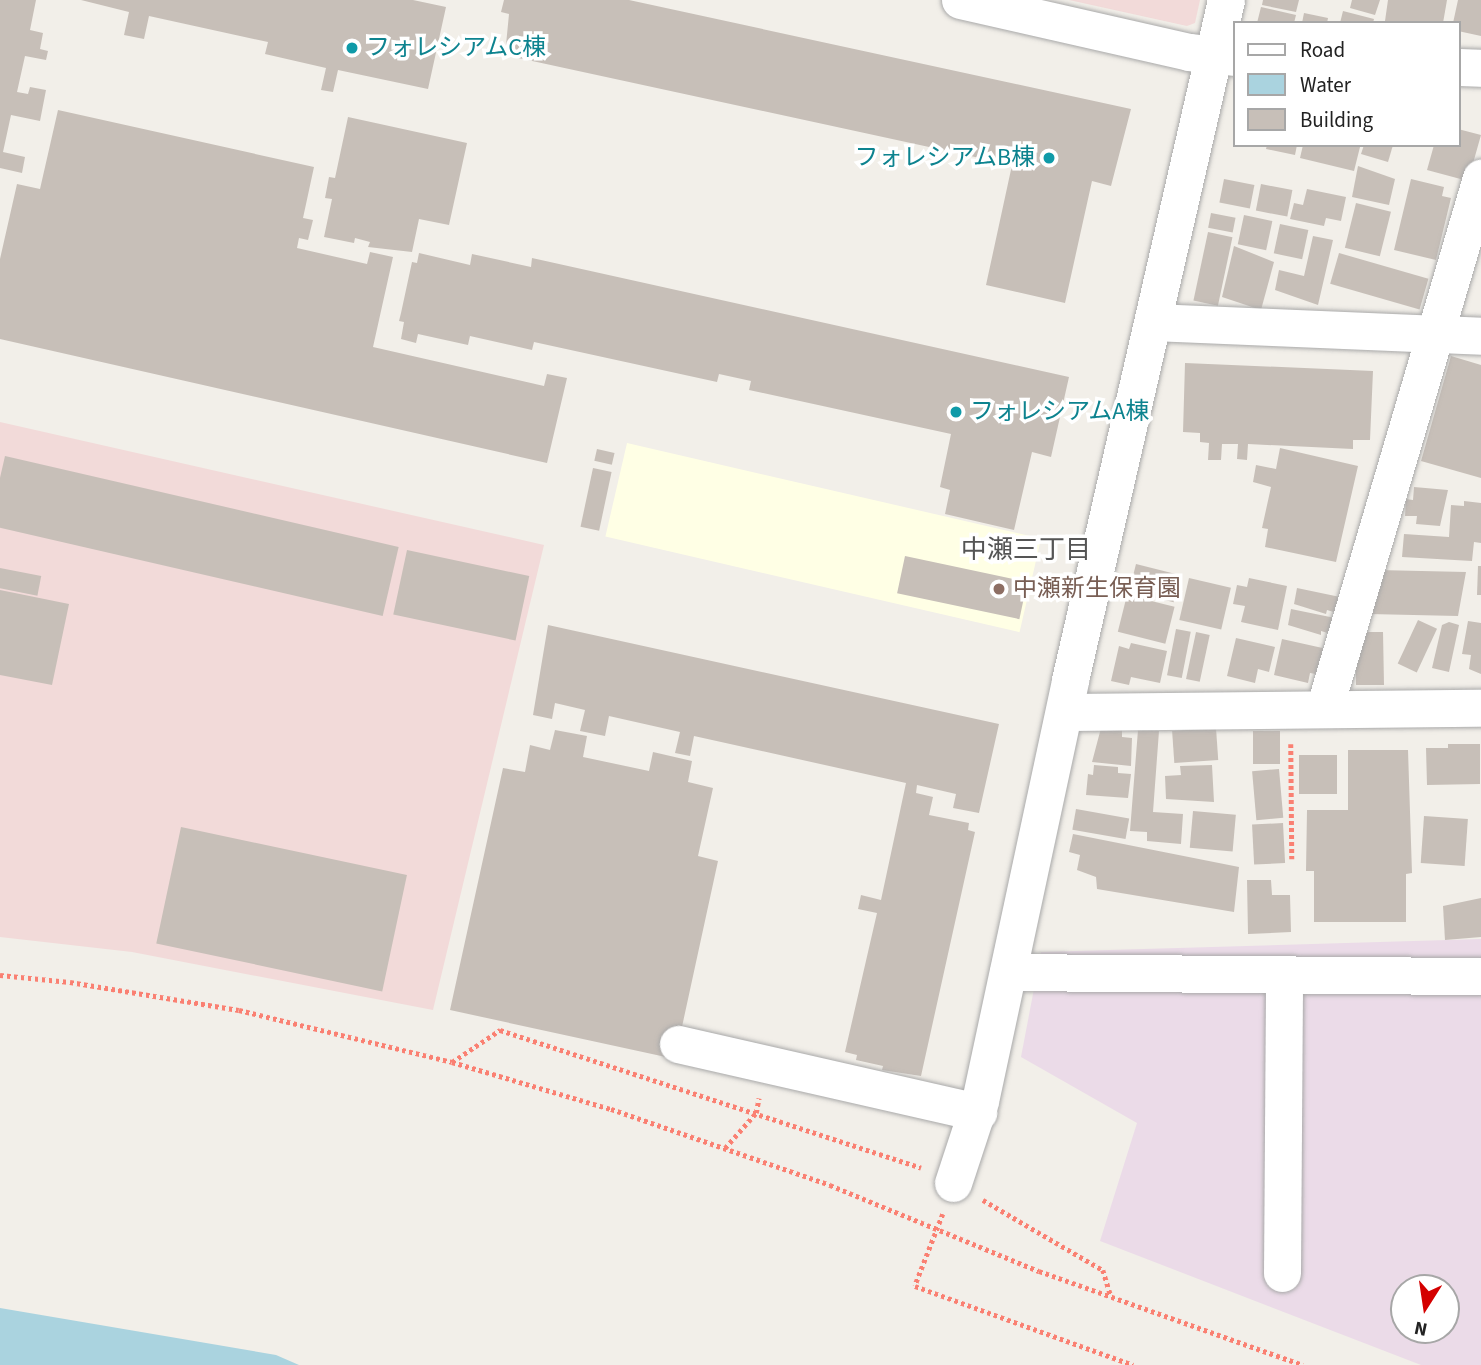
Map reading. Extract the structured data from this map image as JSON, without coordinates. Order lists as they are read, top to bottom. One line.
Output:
{"districts":["中瀬三丁目"],"places":["フォレシアムC棟","フォレシアムB棟","フォレシアムA棟","中瀬新生保育園"],"legend":["Road","Water","Building"],"north":"bottom"}
